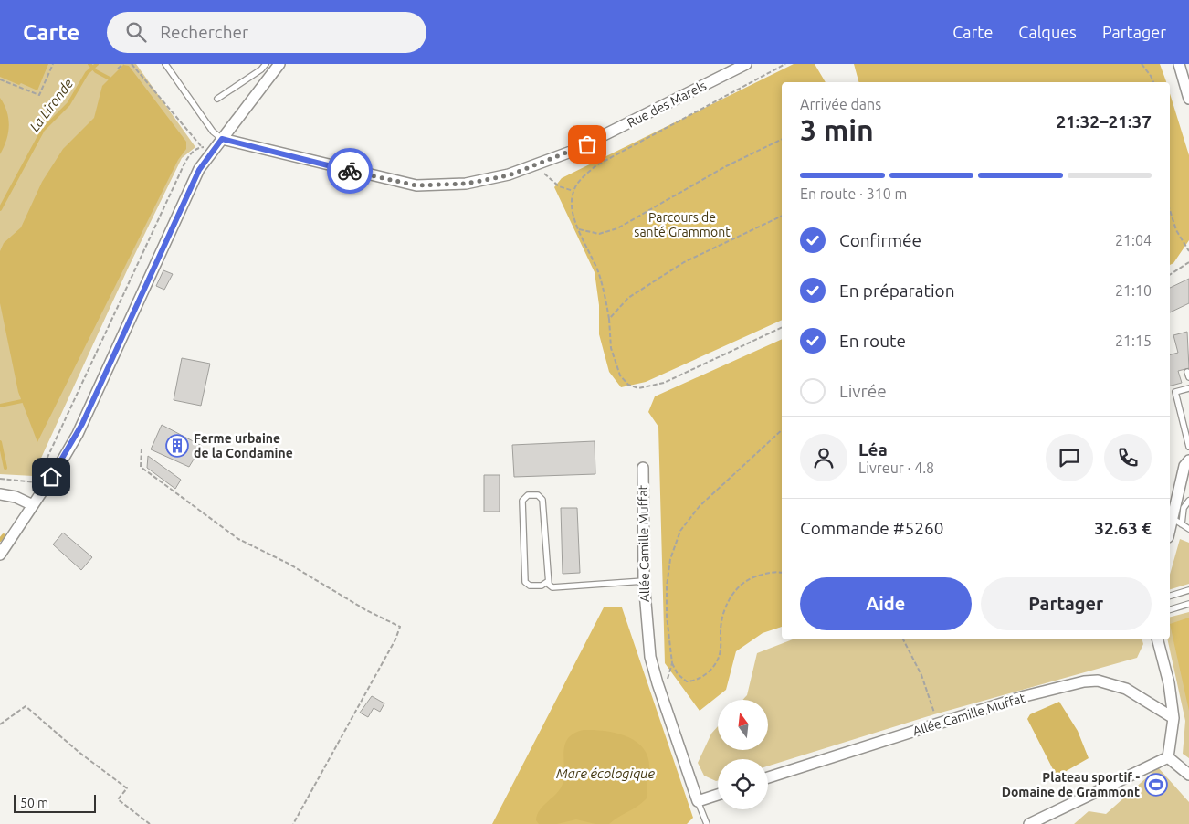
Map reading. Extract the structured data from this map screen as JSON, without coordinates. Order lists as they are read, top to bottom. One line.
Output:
{"streets":{"street":["Rue des Marels","Allée Camille Muffat"]},"water":["La Lironde","Mare écologique"],"parks":["Parcours de santé Grammont"],"places":{"building":["Ferme urbaine de la Condamine"],"sports":["Plateau sportif - Domaine de Grammont"]},"scale_bar":"50 m","north":"top","page":{"header":"Carte","search":"Rechercher","nav":["Carte","Calques","Partager"],"heading":["3 min","Arrivée dans","21:32–21:37"],"panel":["Léa","Livreur · 4.8","Commande #5260","32.63 €"],"bar":"En route · 310 m","list":[["Confirmée","21:04"],["En préparation","21:10"],["En route","21:15"],"Livrée"],"buttons":["Aide","Partager"],"scale":"50 m"}}
